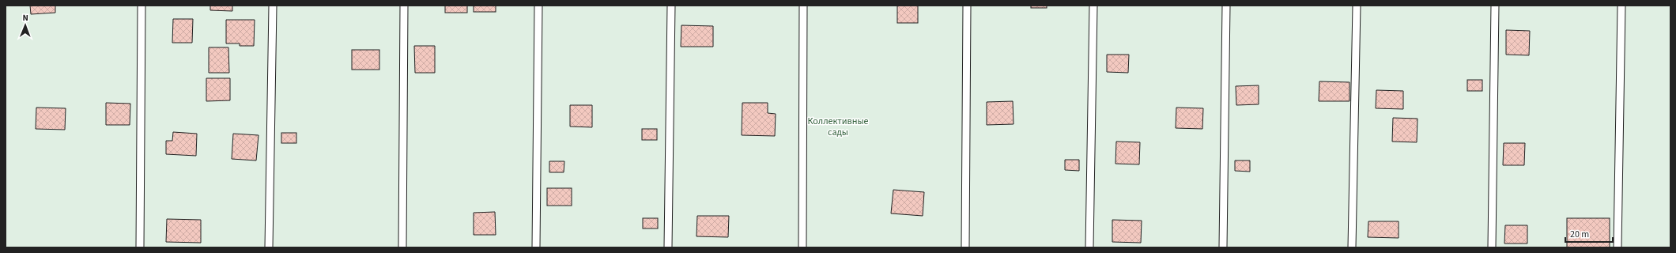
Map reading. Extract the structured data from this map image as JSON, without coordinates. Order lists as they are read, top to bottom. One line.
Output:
{"parks":["Коллективные сады"],"scale_bar":"20 m","north":"top"}
